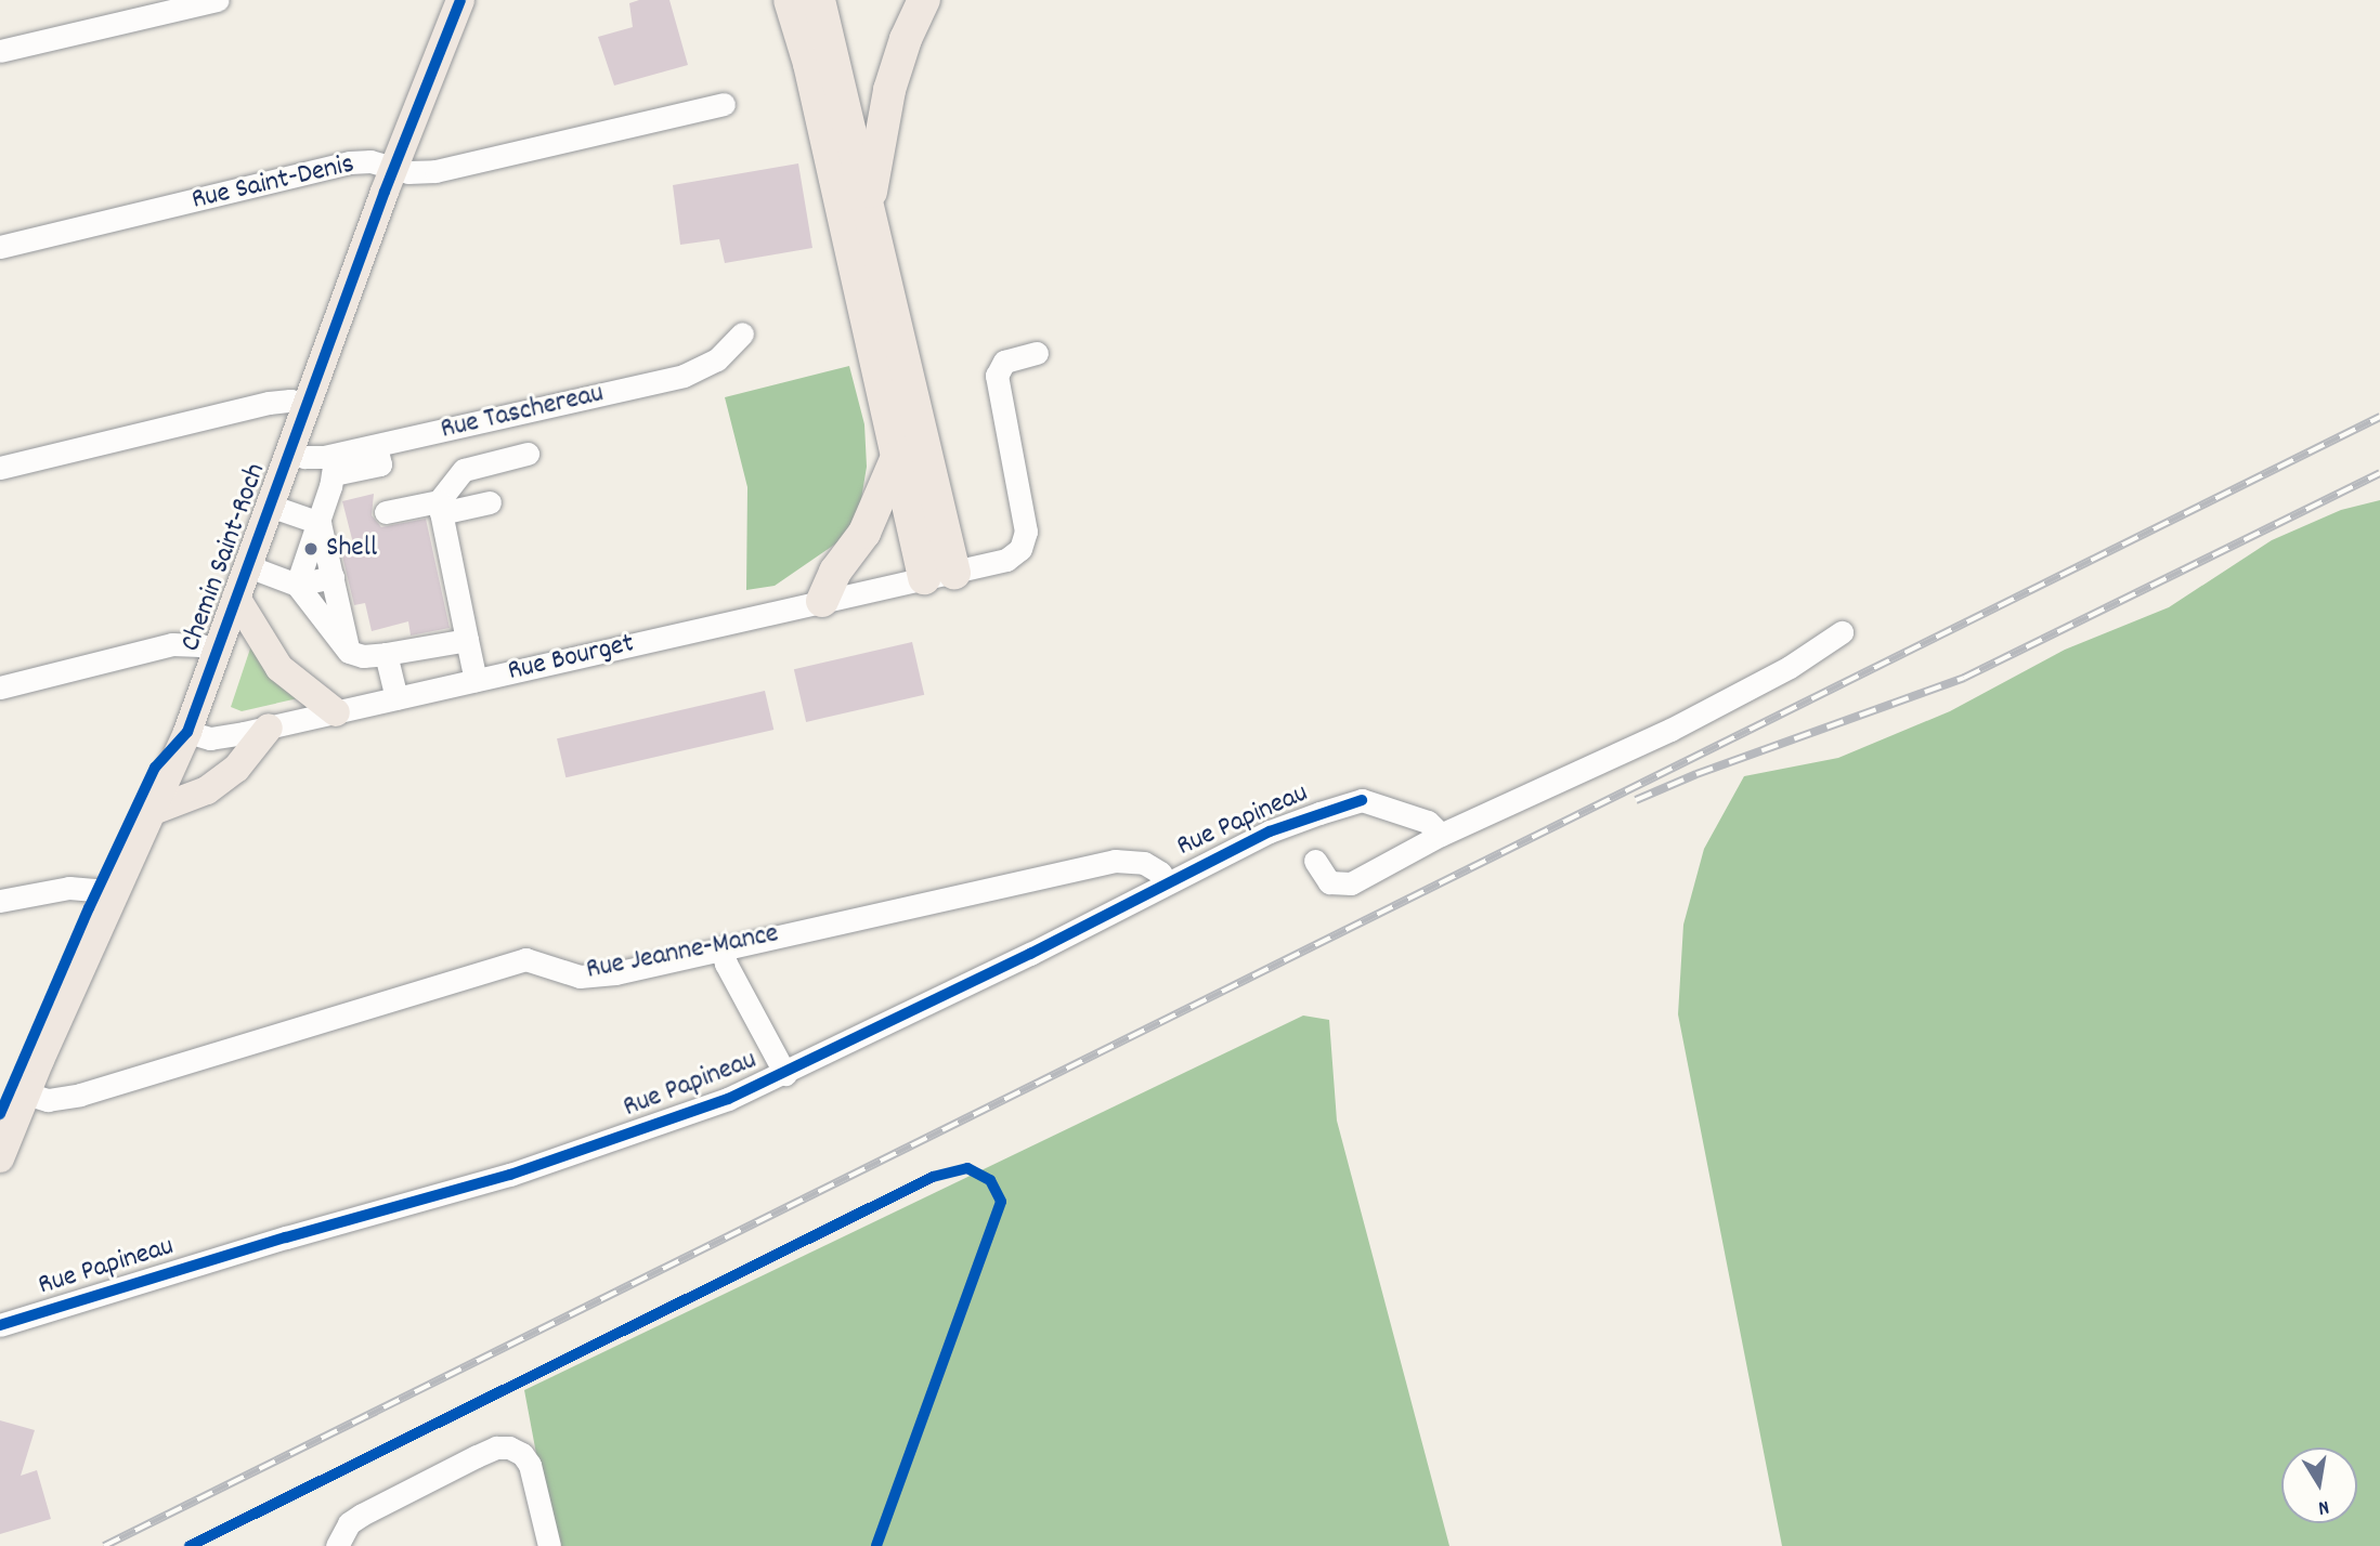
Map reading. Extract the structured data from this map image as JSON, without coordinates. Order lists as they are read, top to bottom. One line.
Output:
{"streets":{"main road":["Chemin Saint-Roch"],"street":["Rue Saint-Denis","Rue Taschereau","Rue Bourget","Rue Papineau","Rue Jeanne-Mance"]},"crossings":[["Rue Saint-Denis","Chemin Saint-Roch"],["Rue Taschereau","Chemin Saint-Roch"],["Chemin Saint-Roch","Rue Bourget"],["Chemin Saint-Roch","Rue Jeanne-Mance"],["Rue Papineau","Rue Jeanne-Mance"]],"places":["Shell"],"north":"bottom"}
